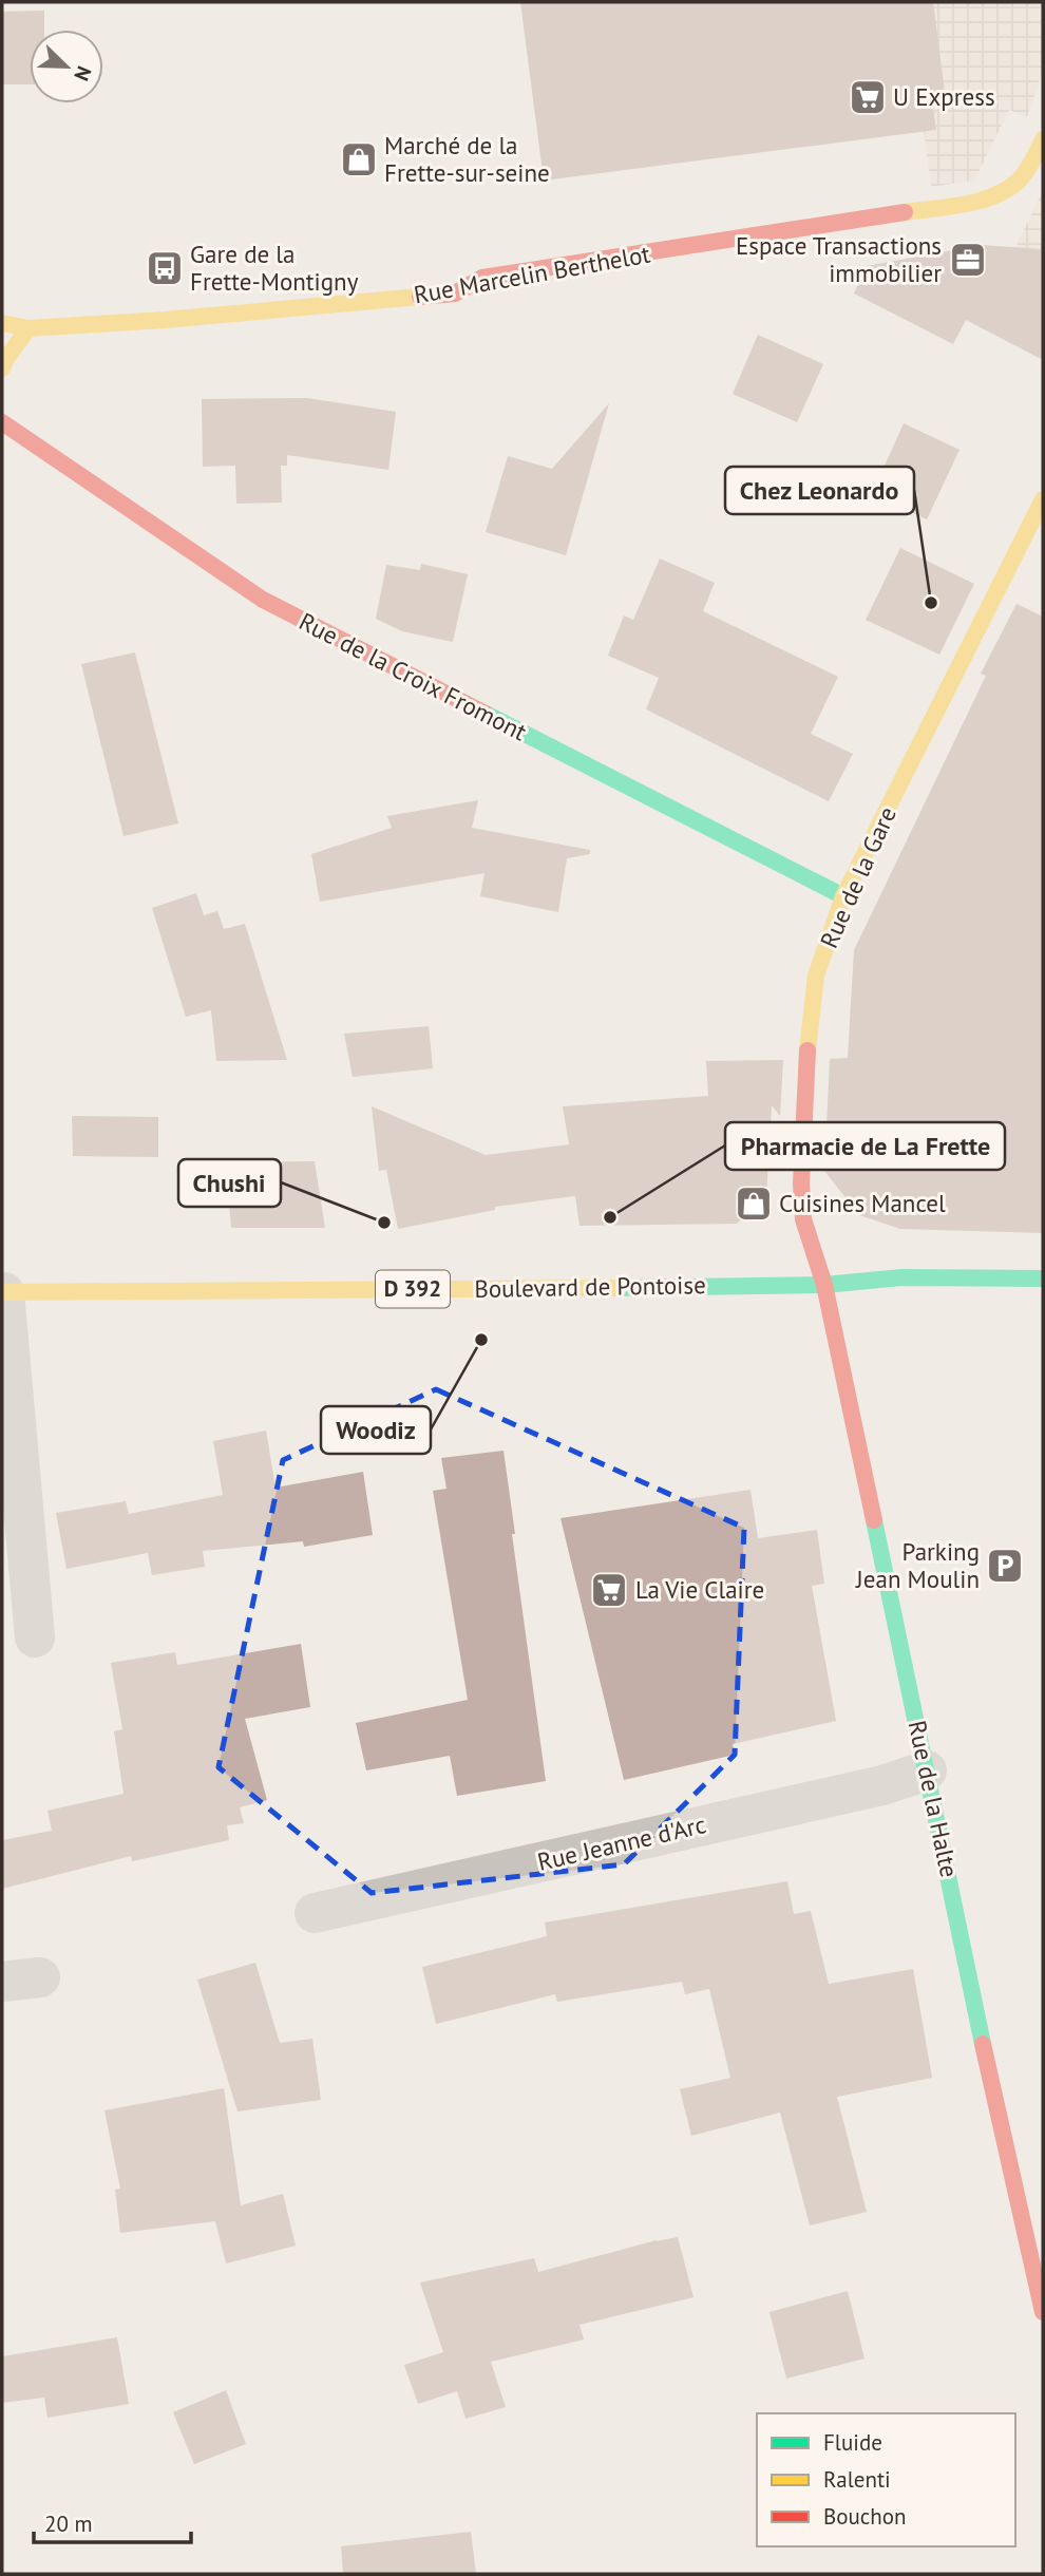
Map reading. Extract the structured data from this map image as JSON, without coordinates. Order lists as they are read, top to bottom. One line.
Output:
{"streets":{"street":["Rue Marcelin Berthelot","Rue de la Croix Fromont","Rue de la Gare","Boulevard de Pontoise","D 392","Rue de la Halte","Rue Jeanne d'Arc"]},"crossings":[["Rue de la Croix Fromont","Rue de la Gare"],["Rue de la Gare","Boulevard de Pontoise"],["Rue de la Gare","Rue de la Halte"],["Boulevard de Pontoise","Rue de la Halte"],["Rue de la Halte","Rue Jeanne d'Arc"]],"places":{"supermarket":["U Express","La Vie Claire"],"shop":["Marché de la Frette-sur-seine","Cuisines Mancel"],"office":["Espace Transactions immobilier"],"bus stop":["Gare de la Frette-Montigny"],"other":["Chez Leonardo","Pharmacie de La Frette","Chushi","Woodiz"],"parking":["Parking Jean Moulin"]},"legend":["Fluide","Ralenti","Bouchon"],"scale_bar":"20 m","north":"bottom right"}
